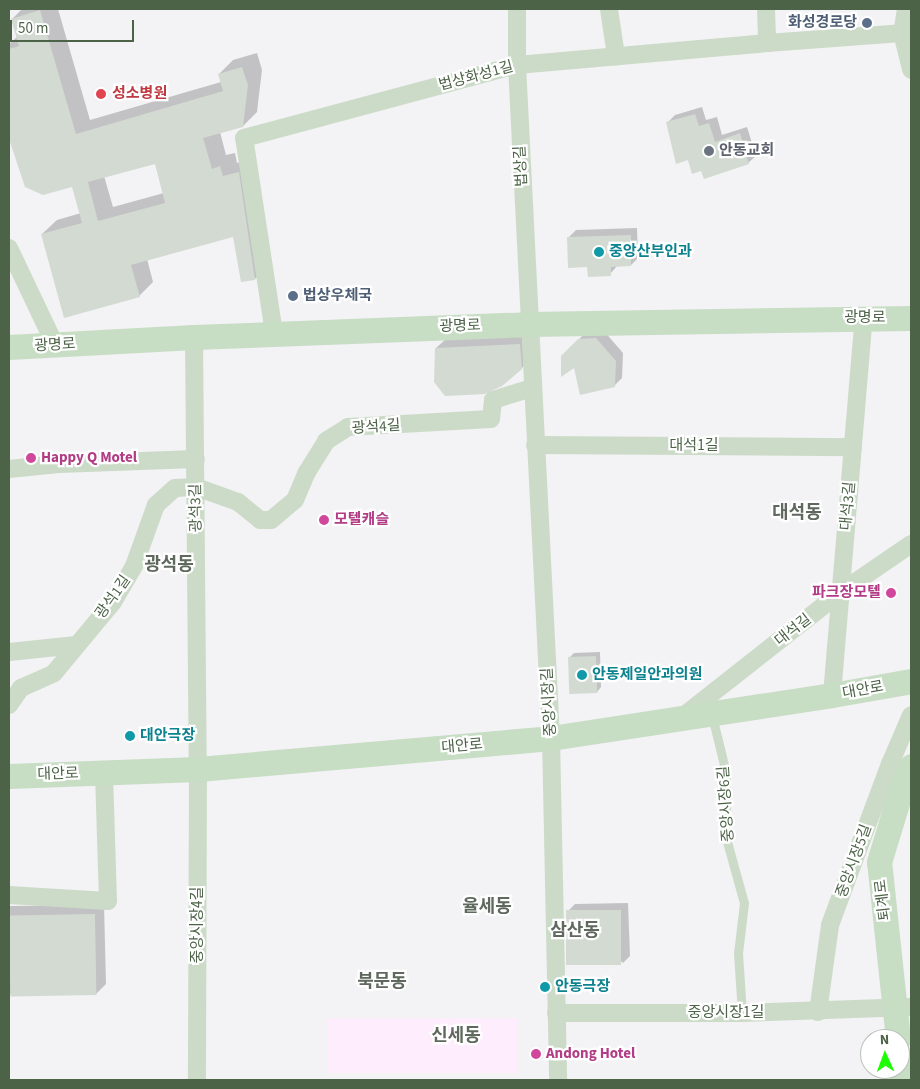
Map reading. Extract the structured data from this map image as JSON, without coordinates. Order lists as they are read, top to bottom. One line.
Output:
{"streets":{"street":["법상화성1길","법상길","광명로","광석4길","대석1길","대석3길","광석3길","광석1길","대석길","대안로","중앙시장길","중앙시장5길","퇴계로","중앙시장4길","중앙시장1길"],"lane":["중앙시장6길"]},"crossings":[["법상화성1길","법상길"],["법상화성1길","광명로"],["법상길","광명로"],["법상길","중앙시장길"],["광명로","대석3길"],["광명로","광석3길"],["광명로","중앙시장길"],["광석4길","광석3길"],["광석4길","광석1길"],["광석4길","중앙시장길"],["대석1길","대석3길"],["대석1길","중앙시장길"],["대석3길","대석길"],["대석3길","대안로"],["광석3길","광석1길"],["광석3길","대안로"],["광석3길","중앙시장4길"],["대석길","대안로"],["대안로","중앙시장길"],["대안로","중앙시장6길"],["대안로","중앙시장4길"],["중앙시장길","중앙시장1길"],["중앙시장6길","중앙시장1길"],["중앙시장5길","중앙시장1길"],["퇴계로","중앙시장1길"]],"districts":["대석동","광석동","율세동","삼산동","북문동","신세동"],"places":["화성경로당","성소병원","안동교회","중앙산부인과","법상우체국","Happy Q Motel","모텔캐슬","파크장모텔","안동제일안과의원","대안극장","안동극장","Andong Hotel"],"scale_bar":"50 m","north":"top"}
